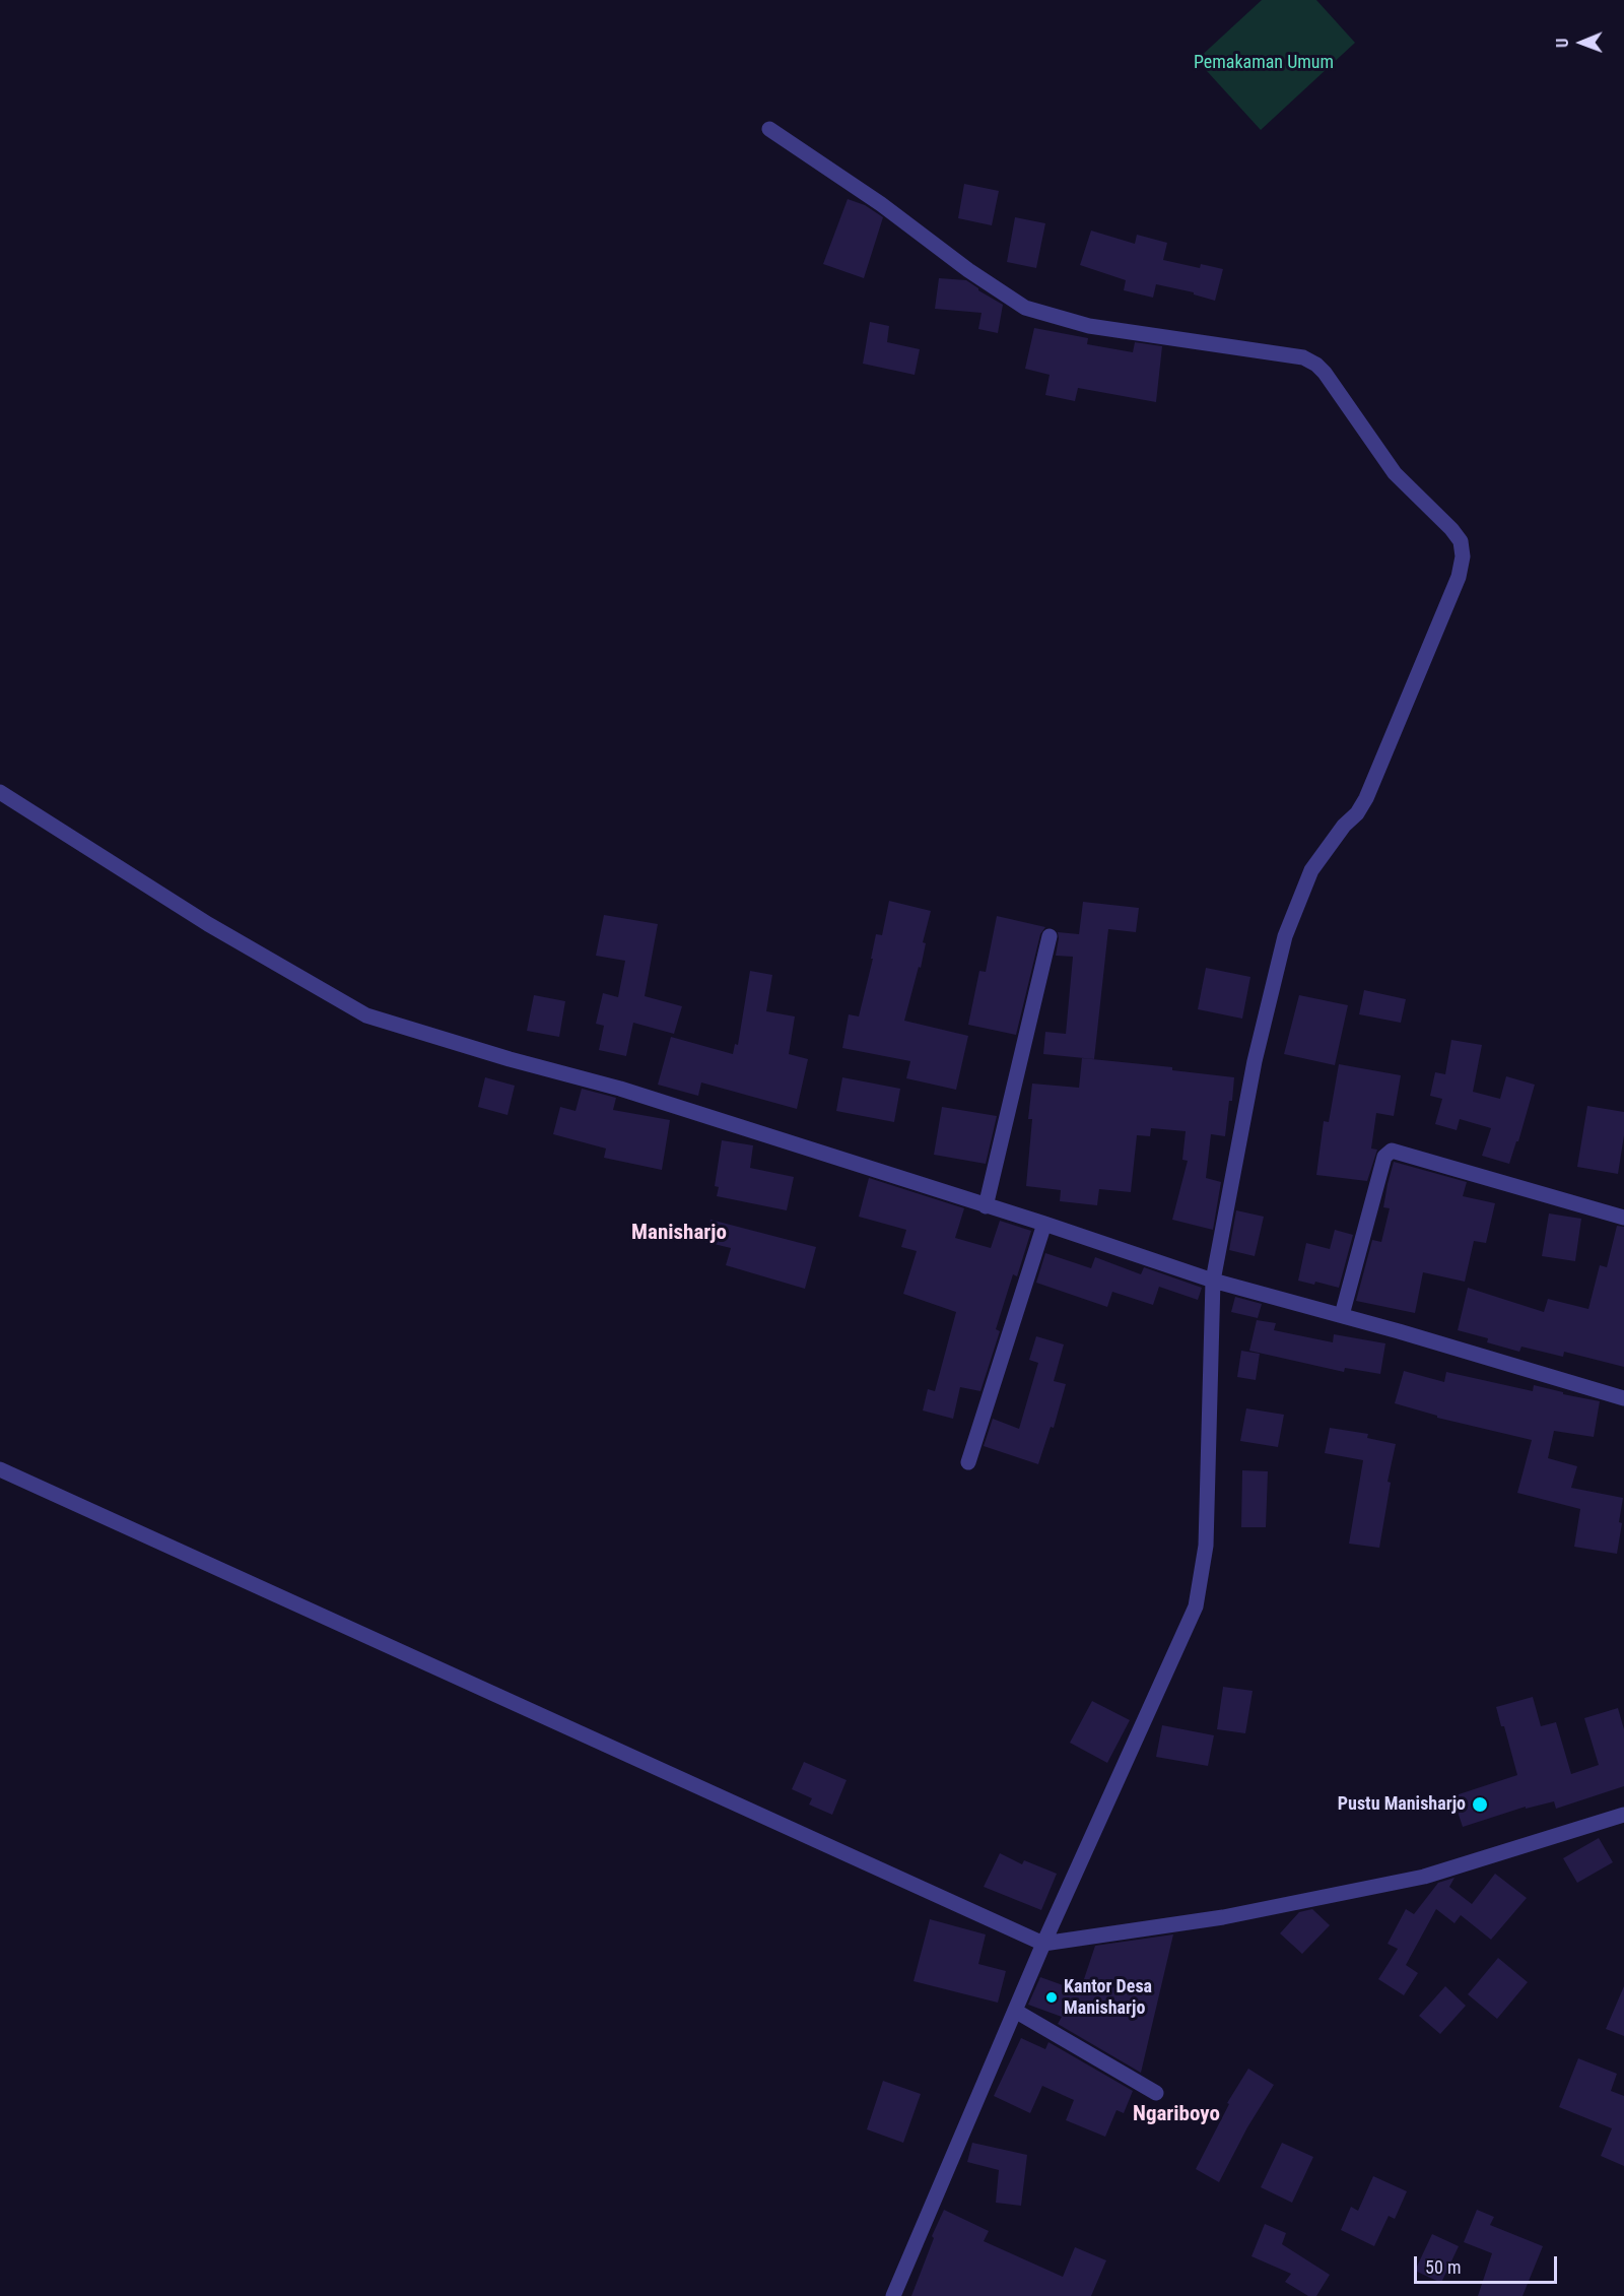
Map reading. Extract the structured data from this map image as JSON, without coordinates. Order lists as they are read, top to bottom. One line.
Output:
{"districts":["Manisharjo","Ngariboyo"],"parks":["Pemakaman Umum"],"places":["Pustu Manisharjo","Kantor Desa Manisharjo"],"scale_bar":"50 m","north":"left"}
